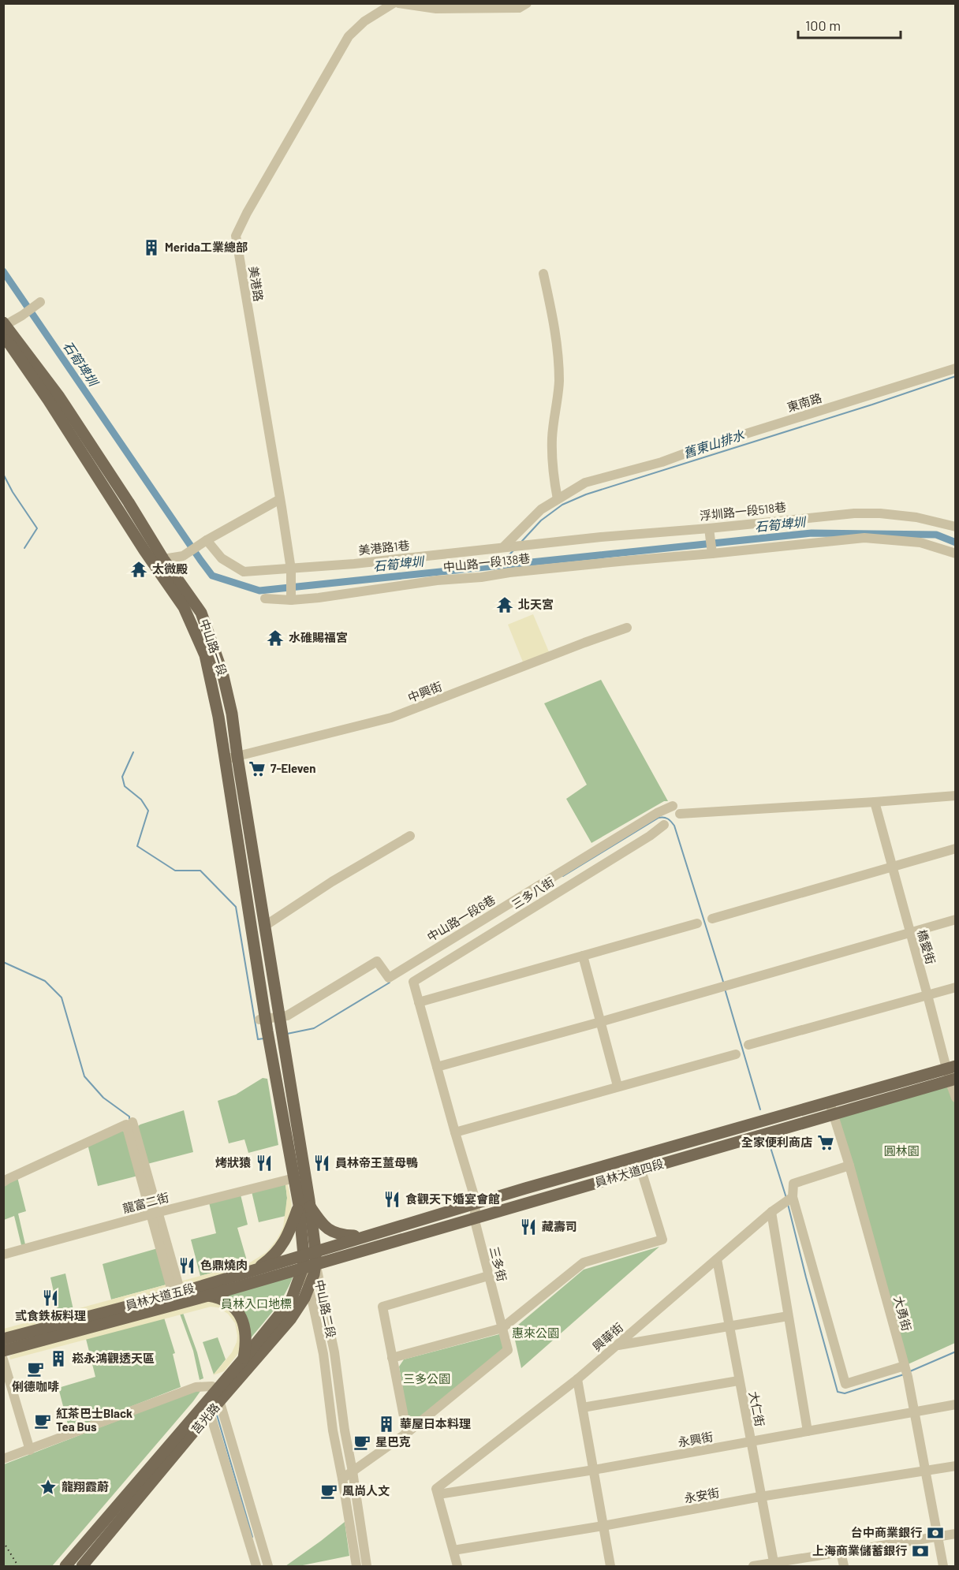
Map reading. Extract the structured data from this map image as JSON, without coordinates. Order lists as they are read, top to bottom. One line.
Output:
{"streets":{"main road":["中山路一段","員林大道四段","員林大道五段","中山路二段","莒光路"],"street":["美港路","東南路","浮圳路一段518巷","美港路1巷","中山路一段138巷","中興街","三多八街","中山路一段6巷","橋愛街","龍富二街","三多街","大勇街","興華街","大仁街","永興街","永安街"]},"crossings":[["美港路","美港路1巷"],["美港路","中山路一段138巷"],["浮圳路一段518巷","美港路1巷"],["中山路一段","中興街"],["中山路一段","中山路一段6巷"],["中山路一段","中山路二段"],["三多八街","三多街"],["橋愛街","員林大道四段"],["員林大道四段","三多街"],["員林大道四段","員林大道五段"],["員林大道四段","中山路二段"],["員林大道四段","大勇街"],["員林大道四段","莒光路"],["龍富二街","中山路二段"],["三多街","中山路二段"],["員林大道五段","中山路二段"],["員林大道五段","莒光路"],["中山路二段","莒光路"],["大勇街","永興街"],["大勇街","永安街"],["興華街","大仁街"],["興華街","永興街"],["大仁街","永興街"],["大仁街","永安街"]],"water":["石筍埤圳","舊東山排水"],"parks":["圓林園","員林入口地標","惠來公園","三多公園"],"places":{"building":["Merida工業總部","崧永鴻觀透天區","華屋日本料理"],"temple":["太微殿","北天宮","水碓賜福宮"],"supermarket":["7-Eleven","全家便利商店"],"restaurant":["烤狀猿","員林帝王薑母鴨","食觀天下婚宴會館","藏壽司","色鼎燒肉","弎食鉄板料理"],"cafe":["俐德咖啡","紅茶巴士Black Tea Bus","星巴克","風尚人文"],"place":["龍翔霞蔚"],"bank":["台中商業銀行","上海商業儲蓄銀行"]},"scale_bar":"100 m"}
